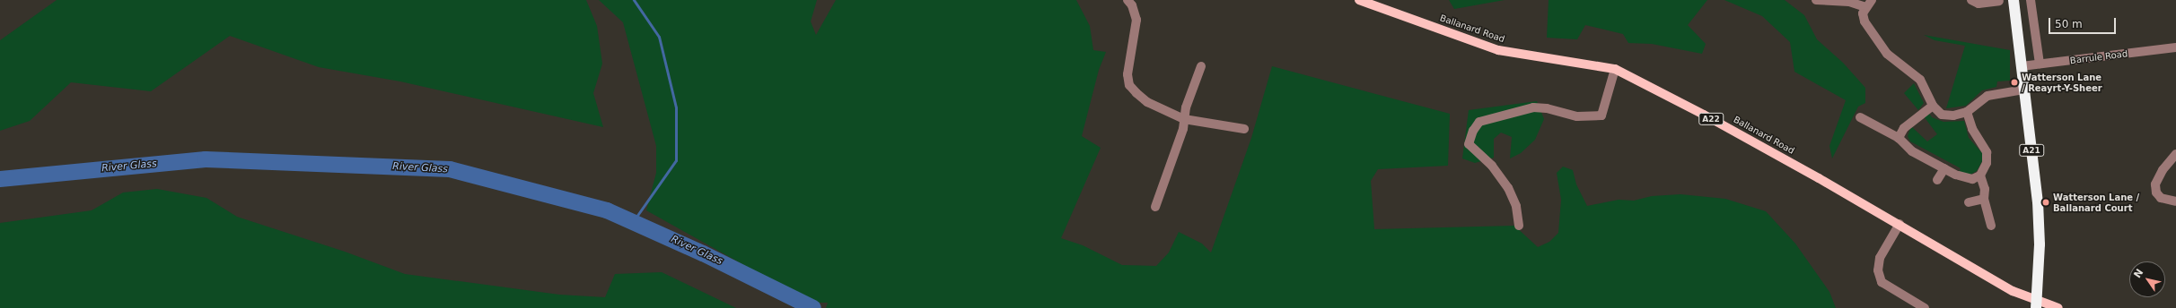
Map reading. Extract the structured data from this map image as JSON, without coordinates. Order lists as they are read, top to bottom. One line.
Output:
{"streets":{"highway":["A21"],"main road":["Ballanard Road","A22"],"street":["Barrule Road"]},"crossings":[["Ballanard Road","A21"],["Barrule Road","A21"]],"water":["River Glass"],"places":["Watterson Lane / Reayrt-Y-Sheer","Watterson Lane / Ballanard Court"],"scale_bar":"50 m","north":"top left"}
